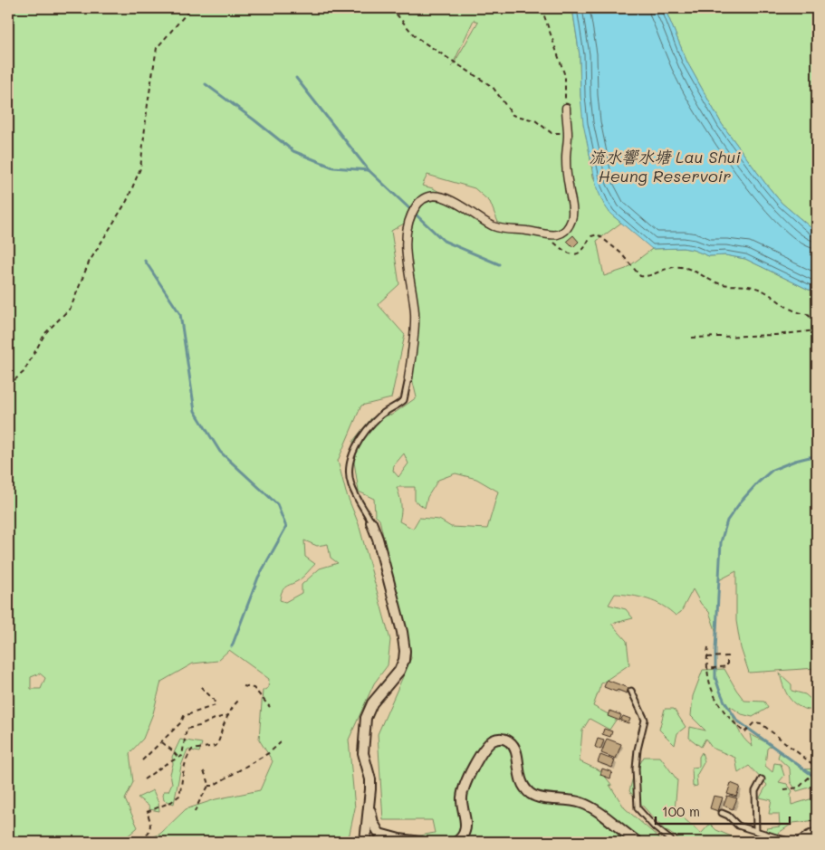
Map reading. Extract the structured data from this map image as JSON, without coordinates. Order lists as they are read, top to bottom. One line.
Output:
{"water":["流水響水塘 Lau Shui Heung Reservoir"],"scale_bar":"100 m"}
